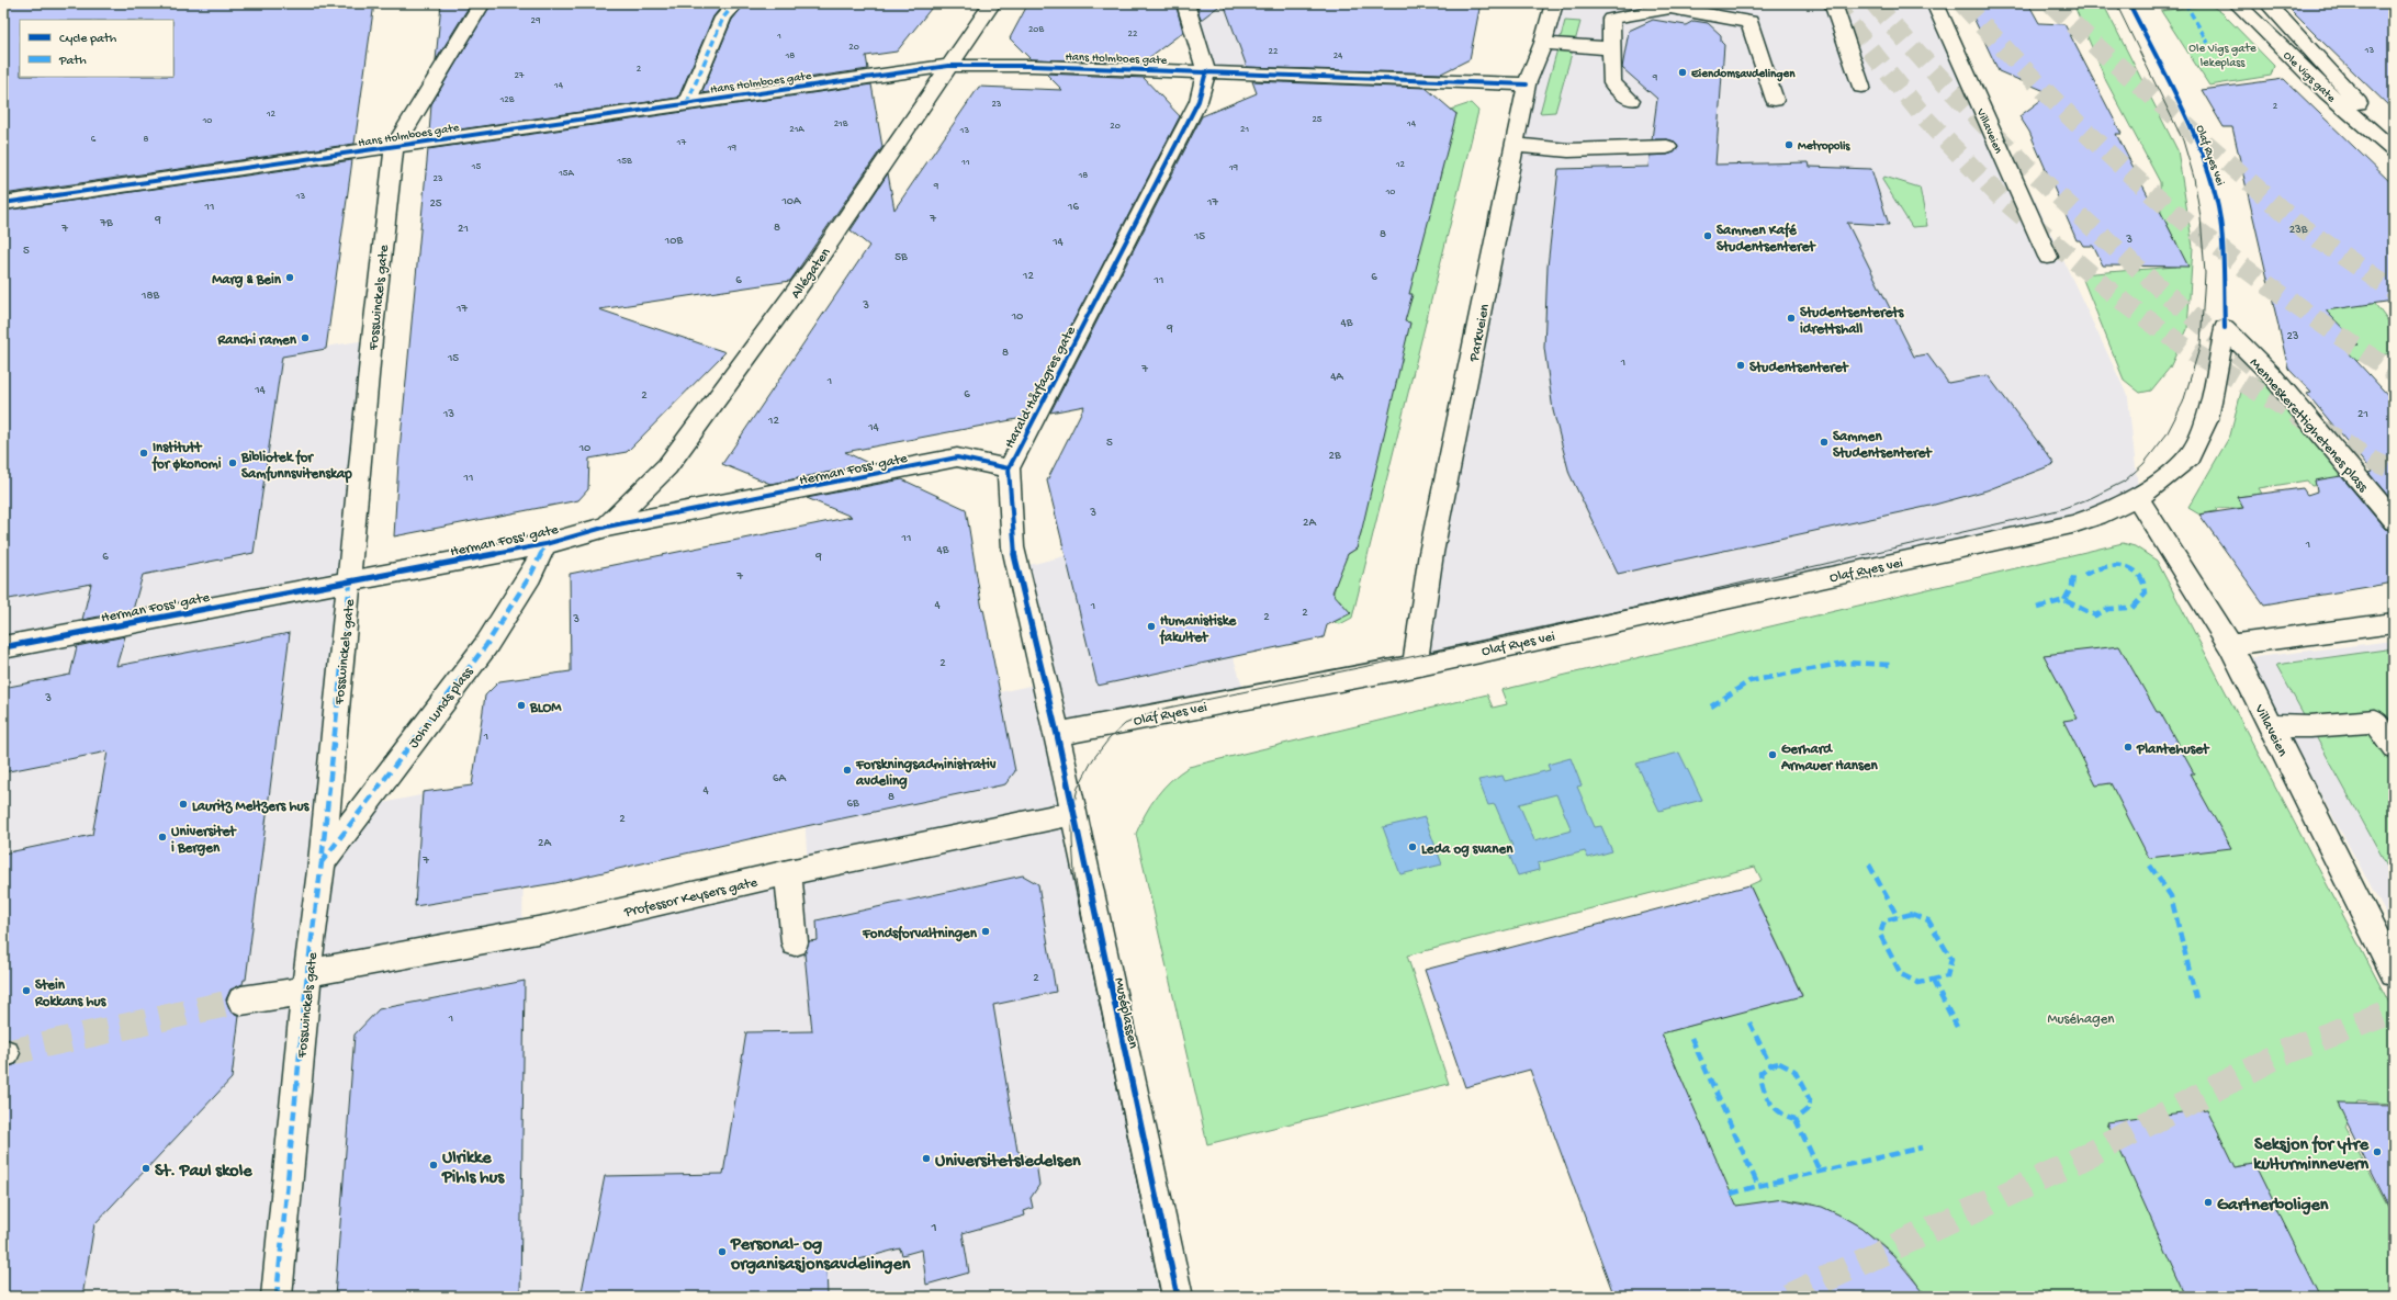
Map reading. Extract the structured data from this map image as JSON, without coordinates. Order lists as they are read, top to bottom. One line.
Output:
{"streets":{"street":["Hans Holmboes gate","Ole Vigs gate","Villaveien","Olaf Ryes vei","Allégaten","Fosswinckels gate","Parkveien","Harald Hårfagres gate","Menneskerettighetenes plass","Herman Foss' gate","John Lunds plass","Professor Keysers gate","Muséplassen"]},"crossings":[["Hans Holmboes gate","Allégaten"],["Hans Holmboes gate","Fosswinckels gate"],["Hans Holmboes gate","Parkveien"],["Hans Holmboes gate","Harald Hårfagres gate"],["Villaveien","Olaf Ryes vei"],["Olaf Ryes vei","Parkveien"],["Olaf Ryes vei","Harald Hårfagres gate"],["Olaf Ryes vei","Menneskerettighetenes plass"],["Olaf Ryes vei","Muséplassen"],["Allégaten","Herman Foss' gate"],["Fosswinckels gate","Herman Foss' gate"],["Fosswinckels gate","John Lunds plass"],["Fosswinckels gate","Professor Keysers gate"],["Harald Hårfagres gate","Herman Foss' gate"],["Harald Hårfagres gate","Muséplassen"],["Herman Foss' gate","John Lunds plass"],["Professor Keysers gate","Muséplassen"]],"parks":["Ole Vigs gate lekeplass","Muséhagen"],"places":["Eiendomsavdelingen","Metropolis","Sammen Kafé Studentsenteret","Marg & Bein","Studentsenterets idrettshall","Ranchi ramen","Studentsenteret","Sammen Studentsenteret","Institutt for økonomi","Bibliotek for Samfunnsvitenskap","Humanistiske fakultet","BLOM","Plantehuset","Gerhard Armauer Hansen","Forskningsadministrativ avdeling","Lauritz Meltzers hus","Universitet i Bergen","Leda og svanen","Fondsforvaltningen","Stein Rokkans hus","Seksjon for ytre kulturminnevern","Universitetsledelsen","Ulrikke Pihls hus","St. Paul skole","Gartnerboligen","Personal- og organisasjonsavdelingen"],"house_numbers":["29","20B","22","1","20","13","22","18","24","2","27","9","14","12B","23","2","12","25","10","21B","14","20","21A","21","13","6","8","17","19","15B","11","12","15","19","15A","18","23","9","10","13","10A","17","25","11","16","7","9","7B","8","7","21","23B","8","15","3","10B","14","5","5B","12","6","6","11","18B","3","17","10","4B","9","23","8","15","1","7","4A","1","14","6","2","13","21","12","14","5","10","2B","11","3","2A","11","1","4B","6","9","7","4","1","2","2","3","2","3","1","6A","4","8","6B","2","2A","7","2","1","1"],"legend":["Cycle path","Path"]}
